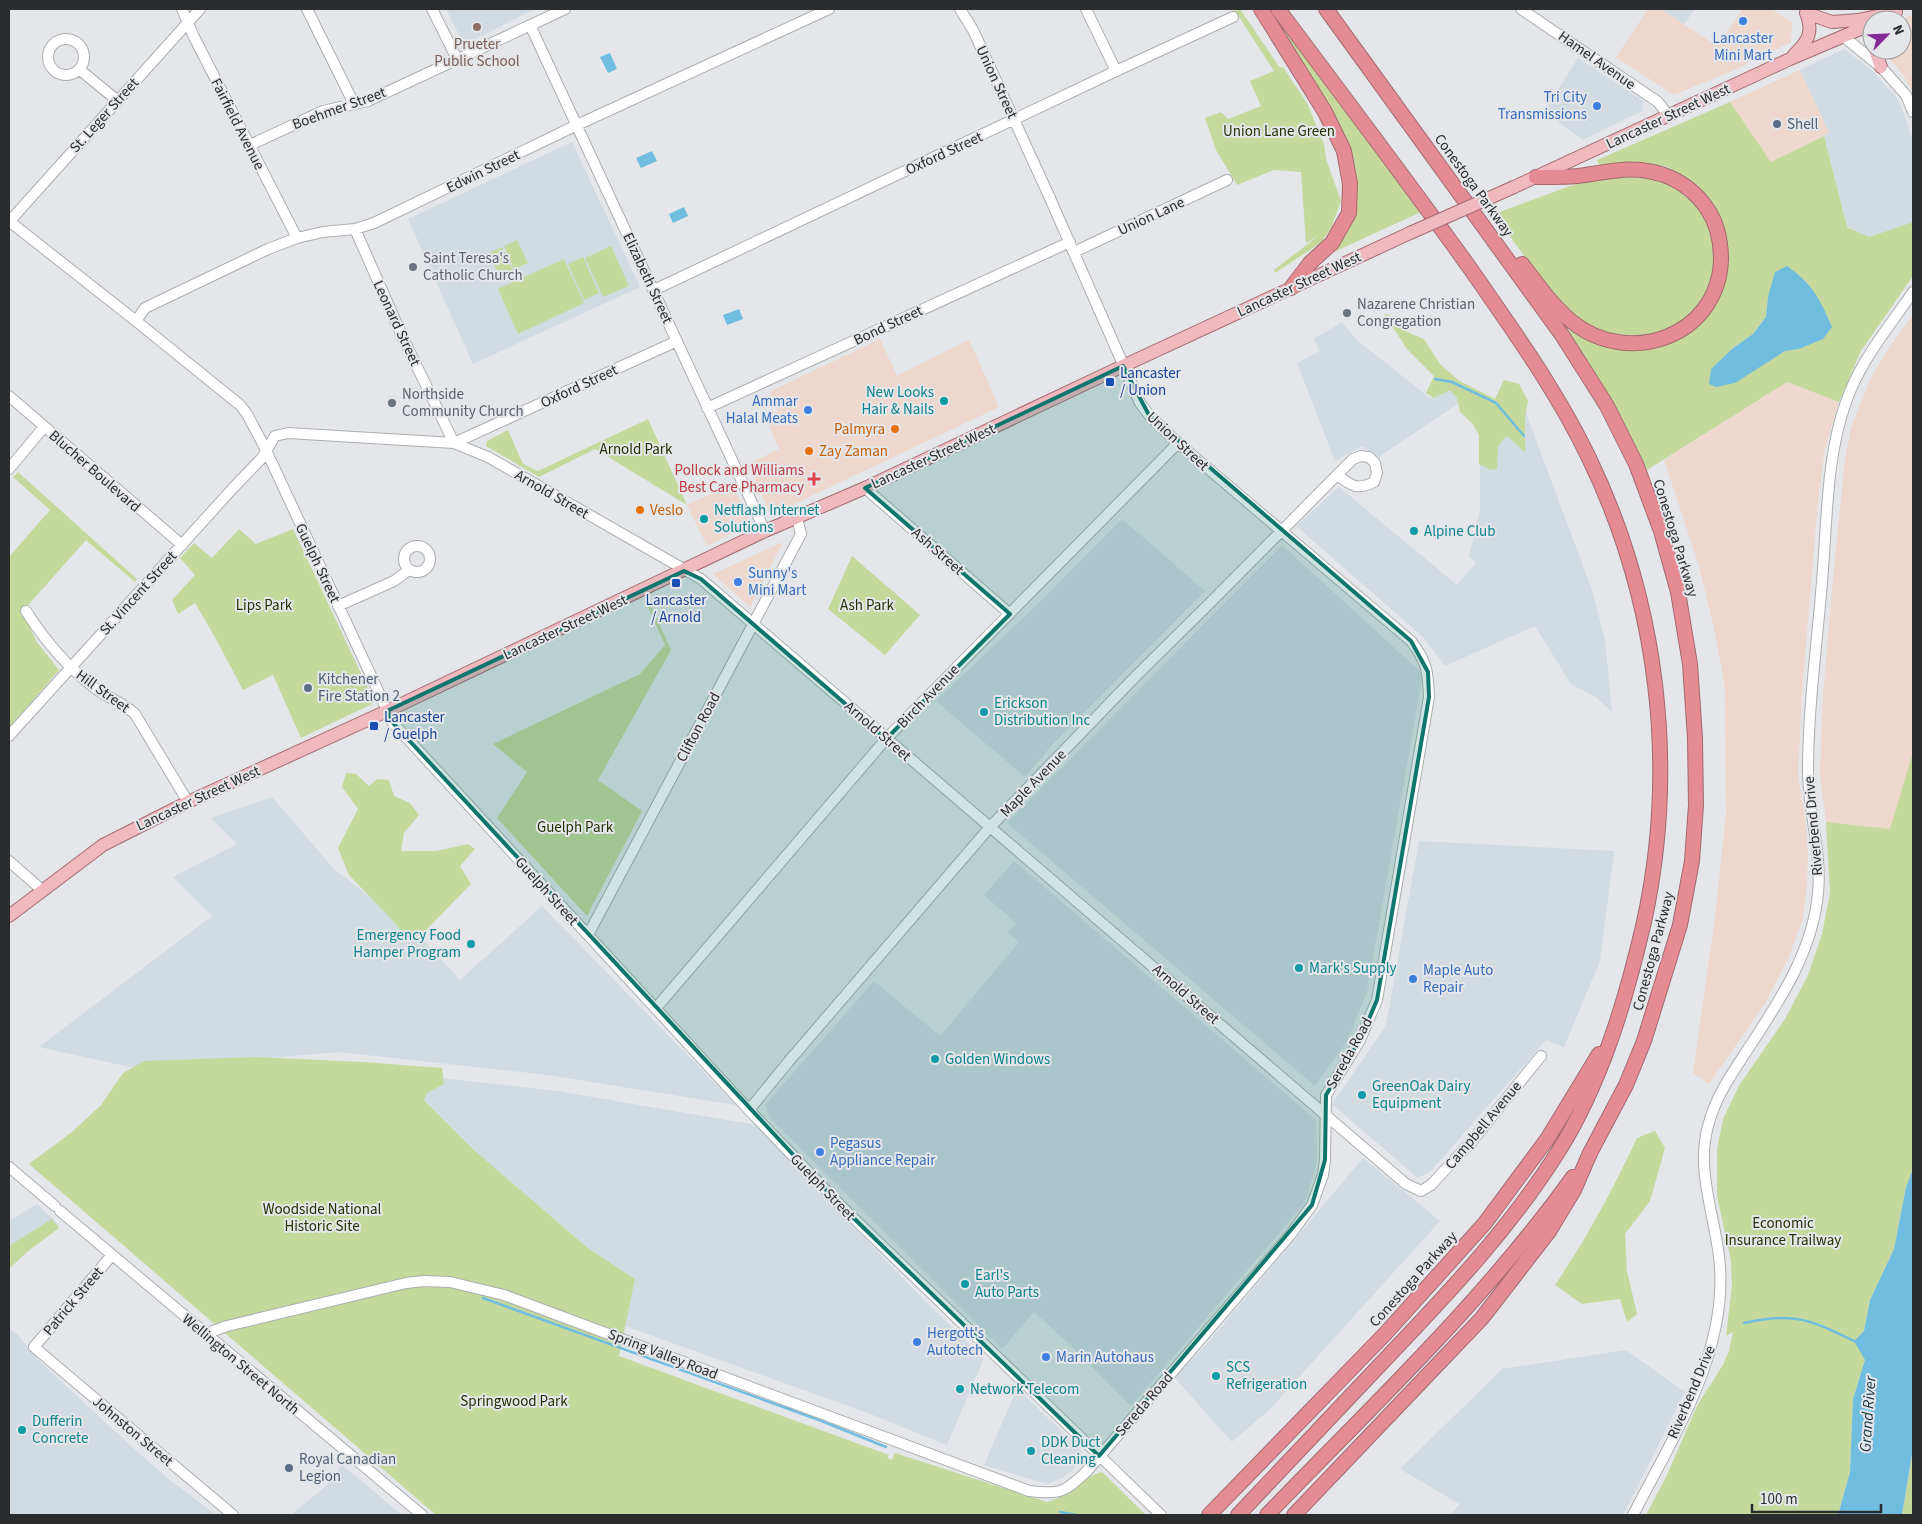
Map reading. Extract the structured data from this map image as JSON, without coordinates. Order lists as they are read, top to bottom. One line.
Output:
{"streets":{"highway":["Conestoga Parkway"],"main road":["Lancaster Street West"],"street":["Hamel Avenue","Union Street","Boehmer Street","St. Leger Street","Fairfield Avenue","Oxford Street","Edwin Street","Union Lane","Elizabeth Street","Leonard Street","Bond Street","Blucher Boulevard","Arnold Street","Ash Street","Guelph Street","St. Vincent Street","Hill Street","Birch Avenue","Clifton Road","Maple Avenue","Riverbend Drive","Sereda Road","Campbell Avenue","Patrick Street","Spring Valley Road","Wellington Street North","Johnston Street"]},"crossings":[["Hamel Avenue","Lancaster Street West"],["Union Street","Lancaster Street West"],["Union Street","Oxford Street"],["Union Street","Union Lane"],["Union Street","Bond Street"],["Union Street","Birch Avenue"],["Union Street","Maple Avenue"],["Union Street","Sereda Road"],["Boehmer Street","Fairfield Avenue"],["Boehmer Street","Elizabeth Street"],["St. Leger Street","Fairfield Avenue"],["St. Leger Street","Guelph Street"],["Lancaster Street West","Elizabeth Street"],["Lancaster Street West","Arnold Street"],["Lancaster Street West","Ash Street"],["Lancaster Street West","Guelph Street"],["Lancaster Street West","Hill Street"],["Lancaster Street West","Clifton Road"],["Fairfield Avenue","Edwin Street"],["Oxford Street","Elizabeth Street"],["Oxford Street","Leonard Street"],["Oxford Street","Arnold Street"],["Edwin Street","Elizabeth Street"],["Edwin Street","Leonard Street"],["Edwin Street","Guelph Street"],["Elizabeth Street","Bond Street"],["Leonard Street","Arnold Street"],["Blucher Boulevard","St. Vincent Street"],["Arnold Street","Guelph Street"],["Arnold Street","St. Vincent Street"],["Arnold Street","Birch Avenue"],["Arnold Street","Clifton Road"],["Arnold Street","Maple Avenue"],["Arnold Street","Sereda Road"],["Arnold Street","Campbell Avenue"],["Ash Street","Birch Avenue"],["Guelph Street","St. Vincent Street"],["Guelph Street","Birch Avenue"],["Guelph Street","Clifton Road"],["Guelph Street","Maple Avenue"],["Guelph Street","Sereda Road"],["Guelph Street","Spring Valley Road"],["St. Vincent Street","Hill Street"],["Sereda Road","Spring Valley Road"],["Patrick Street","Wellington Street North"],["Patrick Street","Johnston Street"],["Spring Valley Road","Wellington Street North"]],"water":["Grand River"],"parks":["Union Lane Green","Arnold Park","Lips Park","Ash Park","Guelph Park","Woodside National Historic Site","Economic Insurance Trailway","Springwood Park"],"places":{"other":["Lancaster Mini Mart","Prueter Public School","Tri City Transmissions","Shell","Saint Teresa's Catholic Church","Nazarene Christian Congregation","New Looks Hair & Nails","Northside Community Church","Ammar Halal Meats","Palmyra","Zay Zaman","Veslo","Netflash Internet Solutions","Alpine Club","Sunny's Mini Mart","Kitchener Fire Station 2","Erickson Distribution Inc","Emergency Food Hamper Program","Mark's Supply","Maple Auto Repair","Golden Windows","GreenOak Dairy Equipment","Pegasus Appliance Repair","Earl's Auto Parts","Hergott's Autotech","Marin Autohaus","SCS Refrigeration","Network Telecom","Dufferin Concrete","DDK Duct Cleaning","Royal Canadian Legion"],"transit":["Lancaster / Union","Lancaster / Arnold","Lancaster / Guelph"],"health":["Pollock and Williams Best Care Pharmacy"]},"scale_bar":"100 m","north":"top right"}
